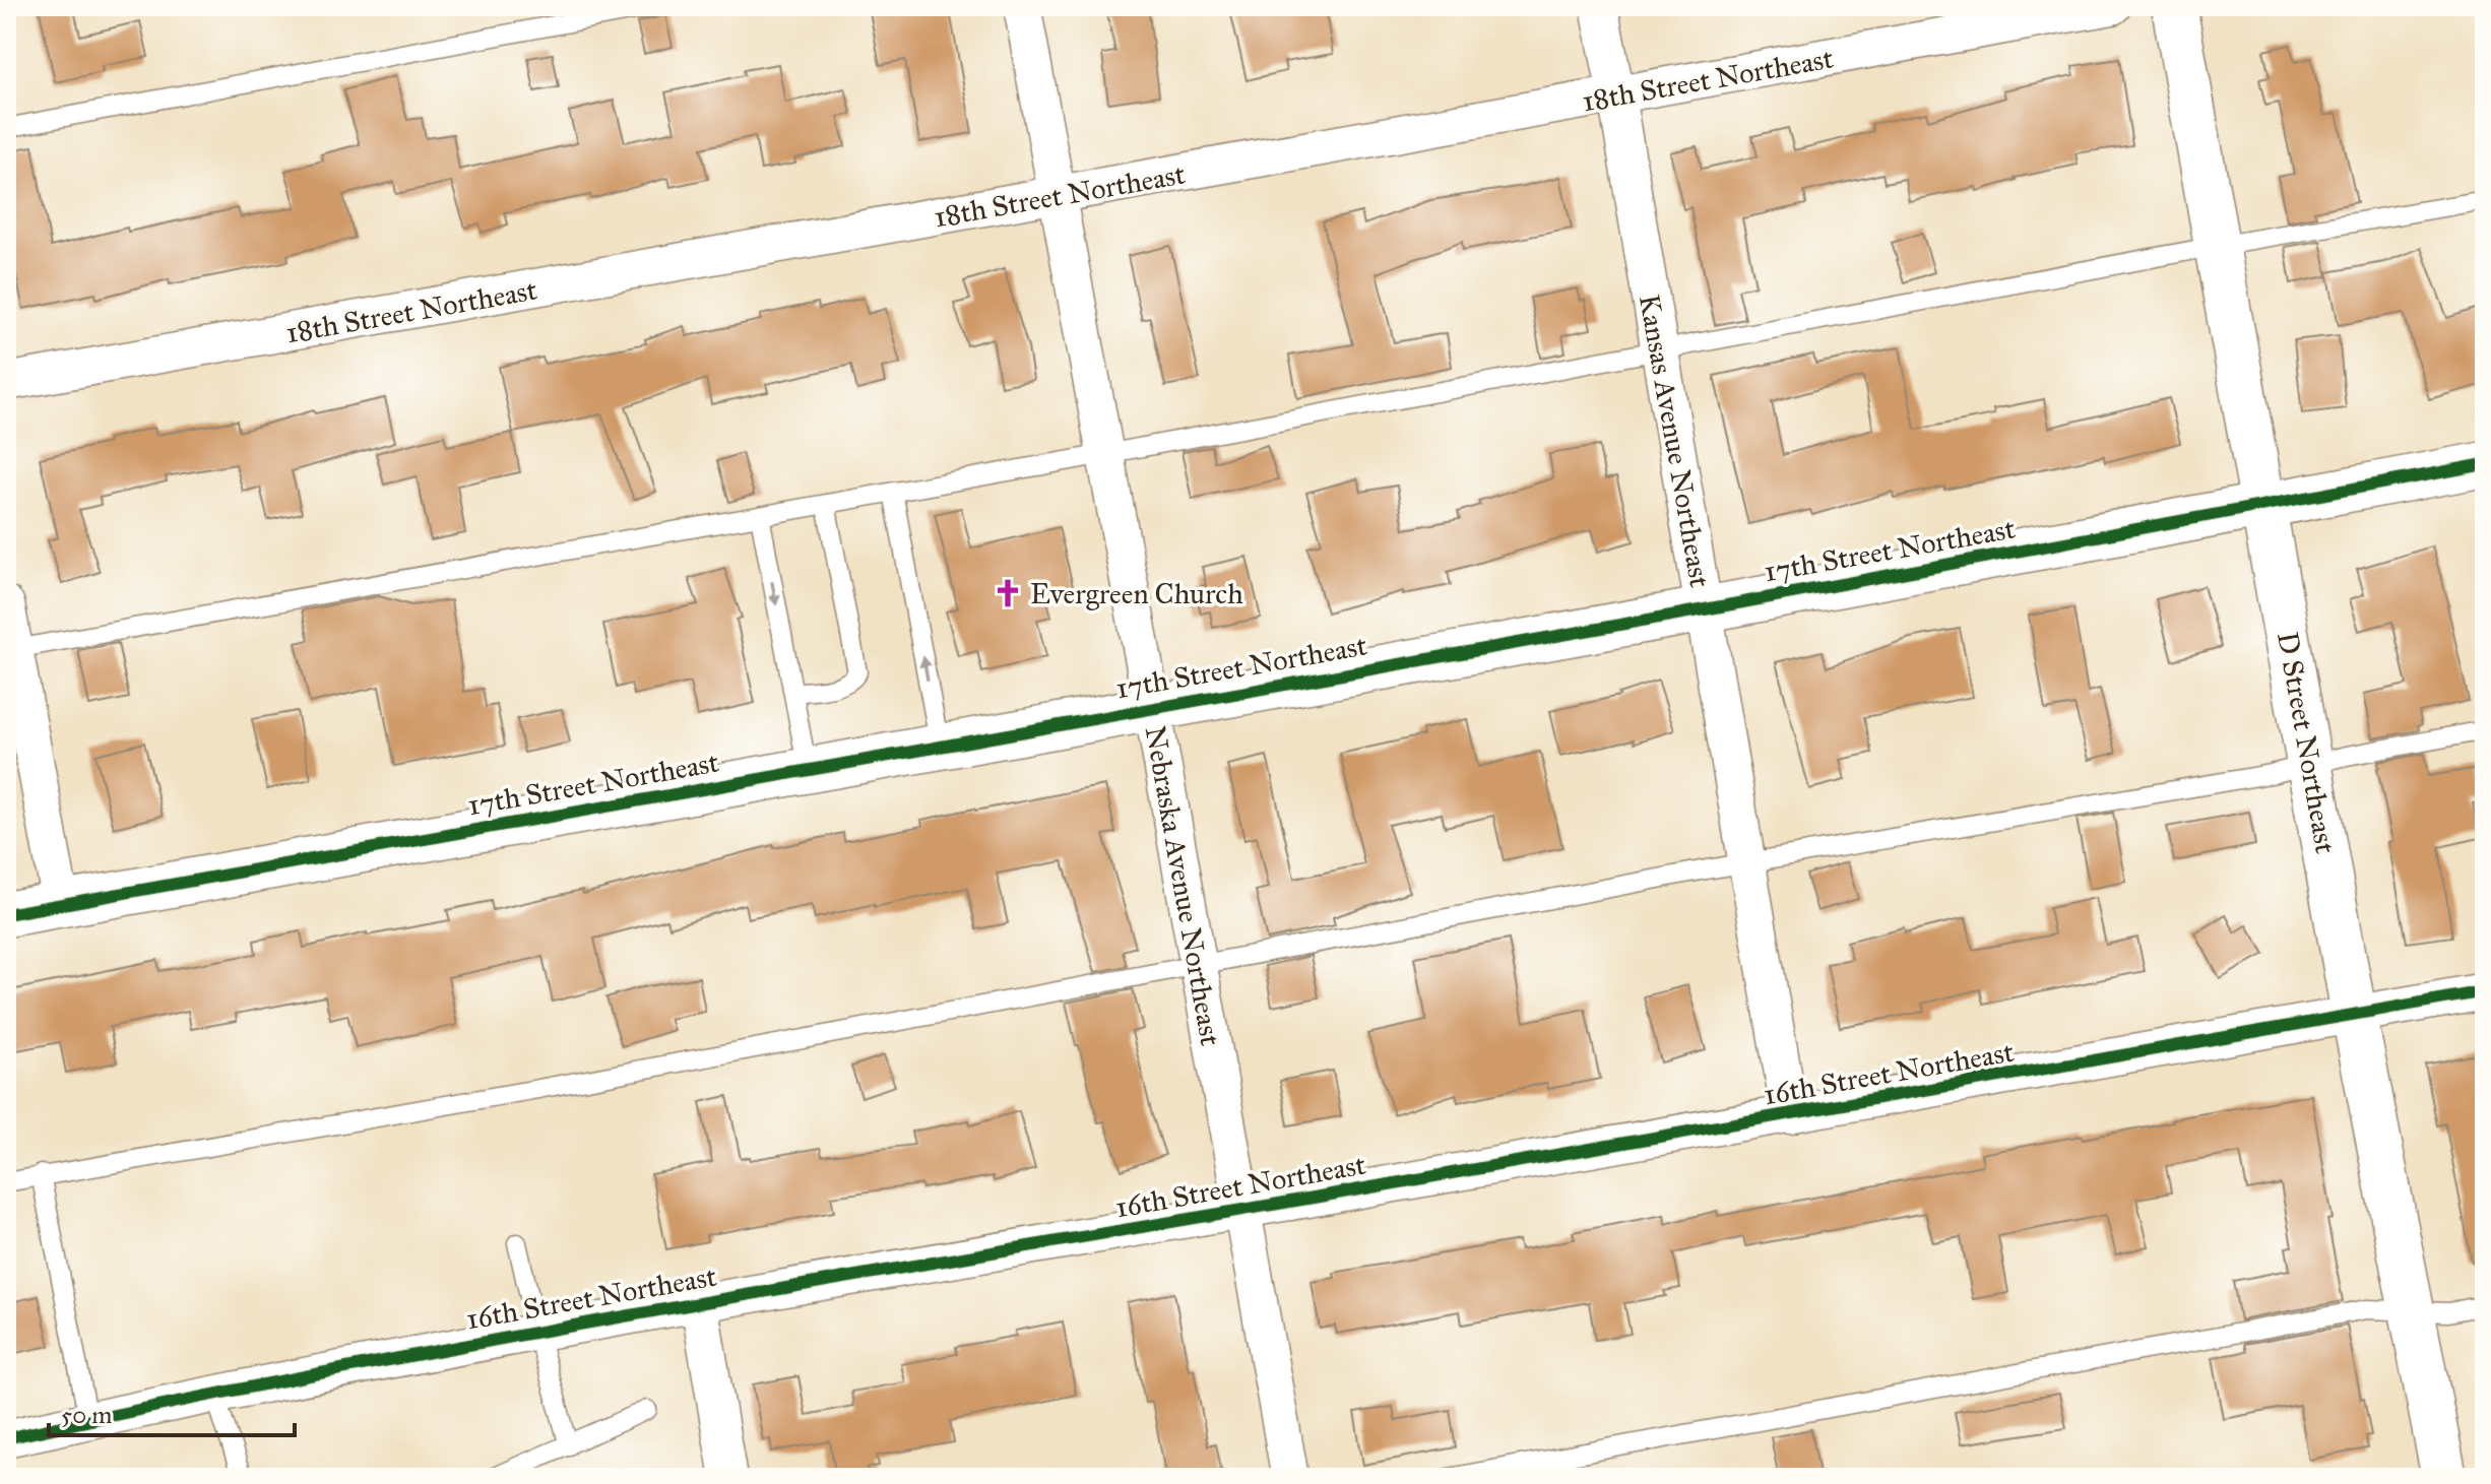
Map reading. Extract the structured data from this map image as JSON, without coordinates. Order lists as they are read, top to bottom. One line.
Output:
{"streets":{"main road":["17th Street Northeast","D Street Northeast"],"street":["18th Street Northeast","Kansas Avenue Northeast","Nebraska Avenue Northeast","16th Street Northeast"]},"crossings":[["18th Street Northeast","Kansas Avenue Northeast"],["18th Street Northeast","Nebraska Avenue Northeast"],["Kansas Avenue Northeast","17th Street Northeast"],["Kansas Avenue Northeast","16th Street Northeast"],["17th Street Northeast","D Street Northeast"],["17th Street Northeast","Nebraska Avenue Northeast"],["D Street Northeast","16th Street Northeast"],["Nebraska Avenue Northeast","16th Street Northeast"]],"places":{"church":["Evergreen Church"]},"scale_bar":"50 m"}
